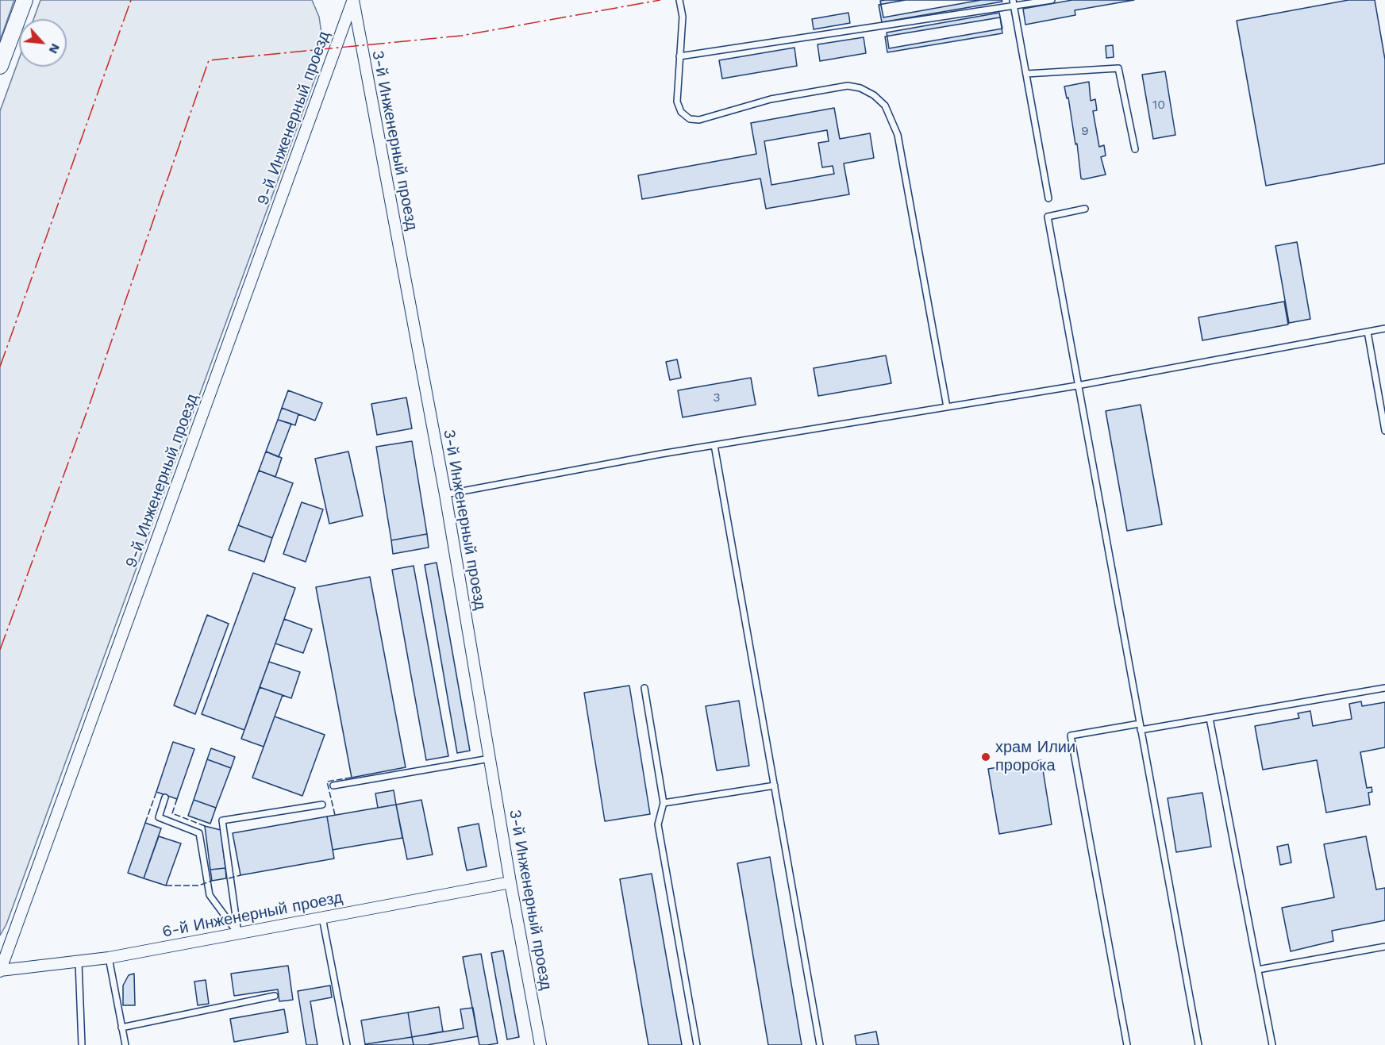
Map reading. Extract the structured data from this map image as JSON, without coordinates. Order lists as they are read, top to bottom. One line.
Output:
{"streets":{"street":["9-й Инженерный проезд","3-й Инженерный проезд","6-й Инженерный проезд"]},"crossings":[["9-й Инженерный проезд","3-й Инженерный проезд"],["9-й Инженерный проезд","6-й Инженерный проезд"],["3-й Инженерный проезд","6-й Инженерный проезд"]],"places":["храм Илии пророка"],"house_numbers":["10","9","3"],"north":"bottom right"}
